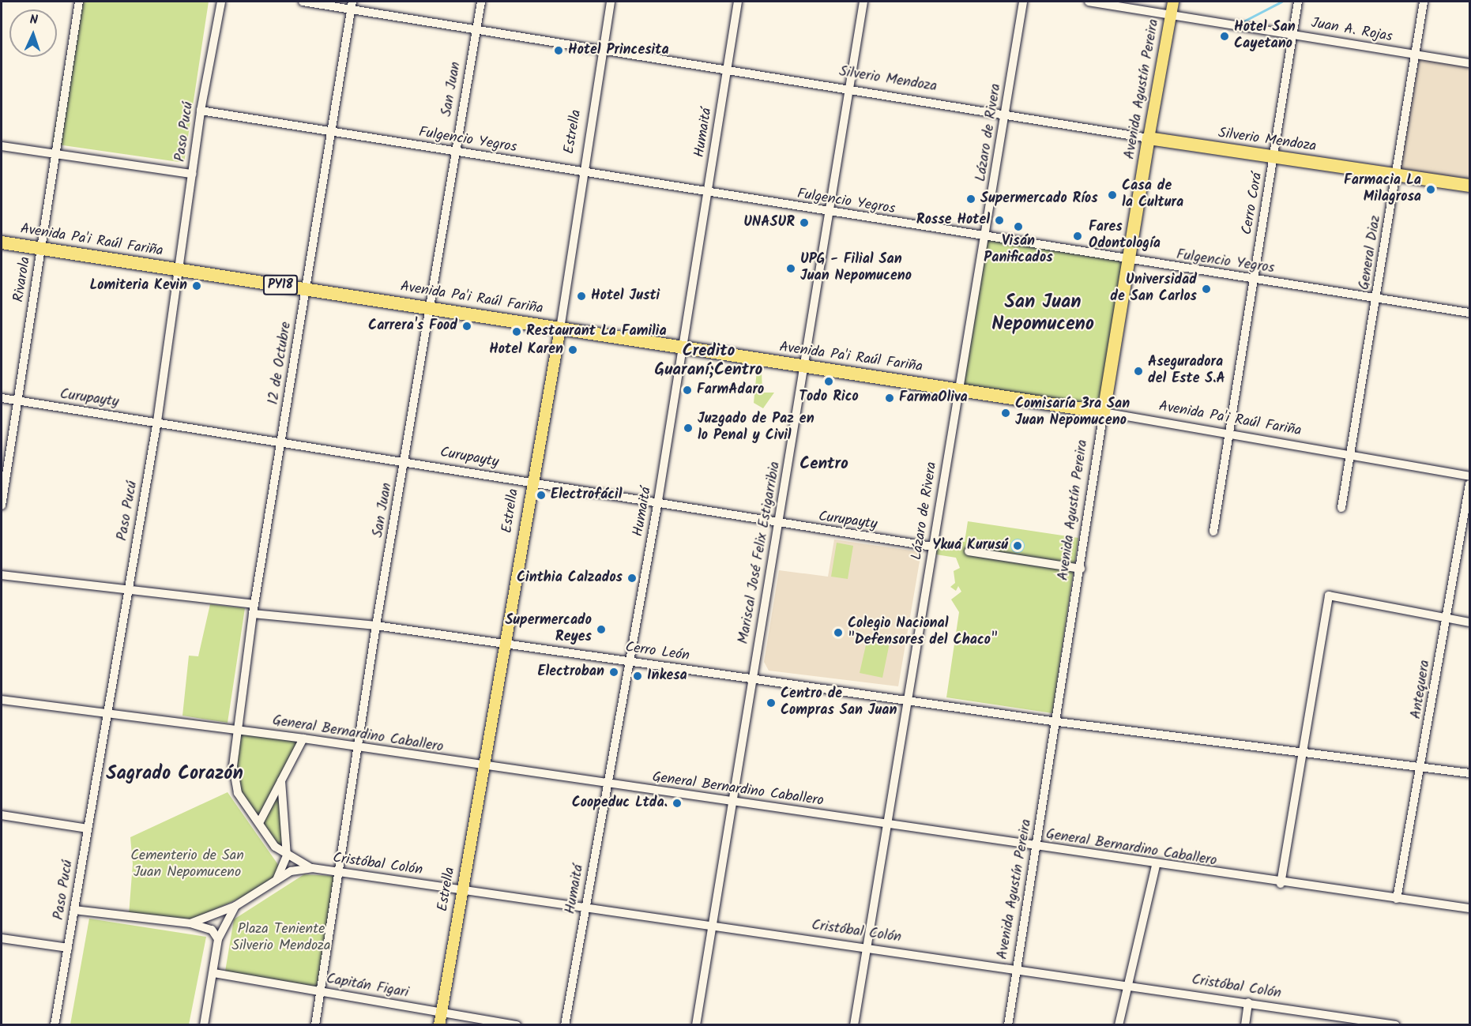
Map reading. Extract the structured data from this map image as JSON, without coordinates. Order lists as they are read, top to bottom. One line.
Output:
{"streets":{"highway":["Silverio Mendoza","Avenida Agustín Pereira","Avenida Pa'i Raúl Fariña","PY18"],"main road":["Estrella"],"street":["Juan A. Rojas","San Juan","Paso Pucú","Humaitá","Lázaro de Rivera","Fulgencio Yegros","Cerro Corá","General Diaz","Rivarola","12 de Octubre","Curupayty","Mariscal José Felix Estigarribia","Cerro León","Antequera","General Bernardino Caballero","Cristóbal Colón","Capitán Figari"]},"crossings":[["Juan A. Rojas","Avenida Agustín Pereira"],["Juan A. Rojas","Cerro Corá"],["Juan A. Rojas","General Diaz"],["Silverio Mendoza","San Juan"],["Silverio Mendoza","Avenida Agustín Pereira"],["Silverio Mendoza","Estrella"],["Silverio Mendoza","Humaitá"],["Silverio Mendoza","Lázaro de Rivera"],["Silverio Mendoza","Cerro Corá"],["Silverio Mendoza","General Diaz"],["Silverio Mendoza","12 de Octubre"],["Silverio Mendoza","Mariscal José Felix Estigarribia"],["San Juan","Fulgencio Yegros"],["San Juan","Avenida Pa'i Raúl Fariña"],["San Juan","Curupayty"],["San Juan","Cerro León"],["San Juan","General Bernardino Caballero"],["San Juan","Cristóbal Colón"],["San Juan","Capitán Figari"],["Avenida Agustín Pereira","Fulgencio Yegros"],["Avenida Agustín Pereira","Avenida Pa'i Raúl Fariña"],["Avenida Agustín Pereira","Cerro León"],["Avenida Agustín Pereira","General Bernardino Caballero"],["Avenida Agustín Pereira","Cristóbal Colón"],["Paso Pucú","Fulgencio Yegros"],["Paso Pucú","Avenida Pa'i Raúl Fariña"],["Paso Pucú","Curupayty"],["Paso Pucú","General Bernardino Caballero"],["Estrella","Fulgencio Yegros"],["Estrella","Avenida Pa'i Raúl Fariña"],["Estrella","Curupayty"],["Estrella","Cerro León"],["Estrella","General Bernardino Caballero"],["Estrella","Cristóbal Colón"],["Estrella","Capitán Figari"],["Humaitá","Fulgencio Yegros"],["Humaitá","Avenida Pa'i Raúl Fariña"],["Humaitá","Curupayty"],["Humaitá","Cerro León"],["Humaitá","General Bernardino Caballero"],["Humaitá","Cristóbal Colón"],["Lázaro de Rivera","Fulgencio Yegros"],["Lázaro de Rivera","Avenida Pa'i Raúl Fariña"],["Lázaro de Rivera","Curupayty"],["Lázaro de Rivera","Cerro León"],["Lázaro de Rivera","General Bernardino Caballero"],["Lázaro de Rivera","Cristóbal Colón"],["Fulgencio Yegros","Cerro Corá"],["Fulgencio Yegros","General Diaz"],["Fulgencio Yegros","12 de Octubre"],["Fulgencio Yegros","Mariscal José Felix Estigarribia"],["Cerro Corá","Avenida Pa'i Raúl Fariña"],["Avenida Pa'i Raúl Fariña","General Diaz"],["Avenida Pa'i Raúl Fariña","Rivarola"],["Avenida Pa'i Raúl Fariña","12 de Octubre"],["Avenida Pa'i Raúl Fariña","Mariscal José Felix Estigarribia"],["Rivarola","Curupayty"],["12 de Octubre","Curupayty"],["12 de Octubre","Cerro León"],["12 de Octubre","General Bernardino Caballero"],["Curupayty","Mariscal José Felix Estigarribia"],["Mariscal José Felix Estigarribia","Cerro León"],["Mariscal José Felix Estigarribia","General Bernardino Caballero"],["Mariscal José Felix Estigarribia","Cristóbal Colón"],["Cerro León","Antequera"],["Antequera","General Bernardino Caballero"]],"districts":["San Juan Nepomuceno","Credito Guaraní;Centro","Centro","Sagrado Corazón"],"parks":["Cementerio de San Juan Nepomuceno","Plaza Teniente Silverio Mendoza"],"places":["Hotel San Cayetano","Hotel Princesita","Farmacia La Milagrosa","Casa de la Cultura","Supermercado Ríos","Rosse Hotel","UNASUR","Visán Panificados","Fares Odontología","UPG - Filial San Juan Nepomuceno","Lomiteria Kevin","Universidad de San Carlos","Hotel Justi","Carrera's Food","Restaurant La Familia","Hotel Karen","Aseguradora del Este S.A","Todo Rico","FarmAdaro","FarmaOliva","Comisaría 3ra San Juan Nepomuceno","Juzgado de Paz en lo Penal y Civil","Electrofácil","Ykuá Kurusú","Cinthia Calzados","Supermercado Reyes","Colegio Nacional \"Defensores del Chaco\"","Electroban","Inkesa","Centro de Compras San Juan","Coopeduc Ltda."],"north":"top"}
